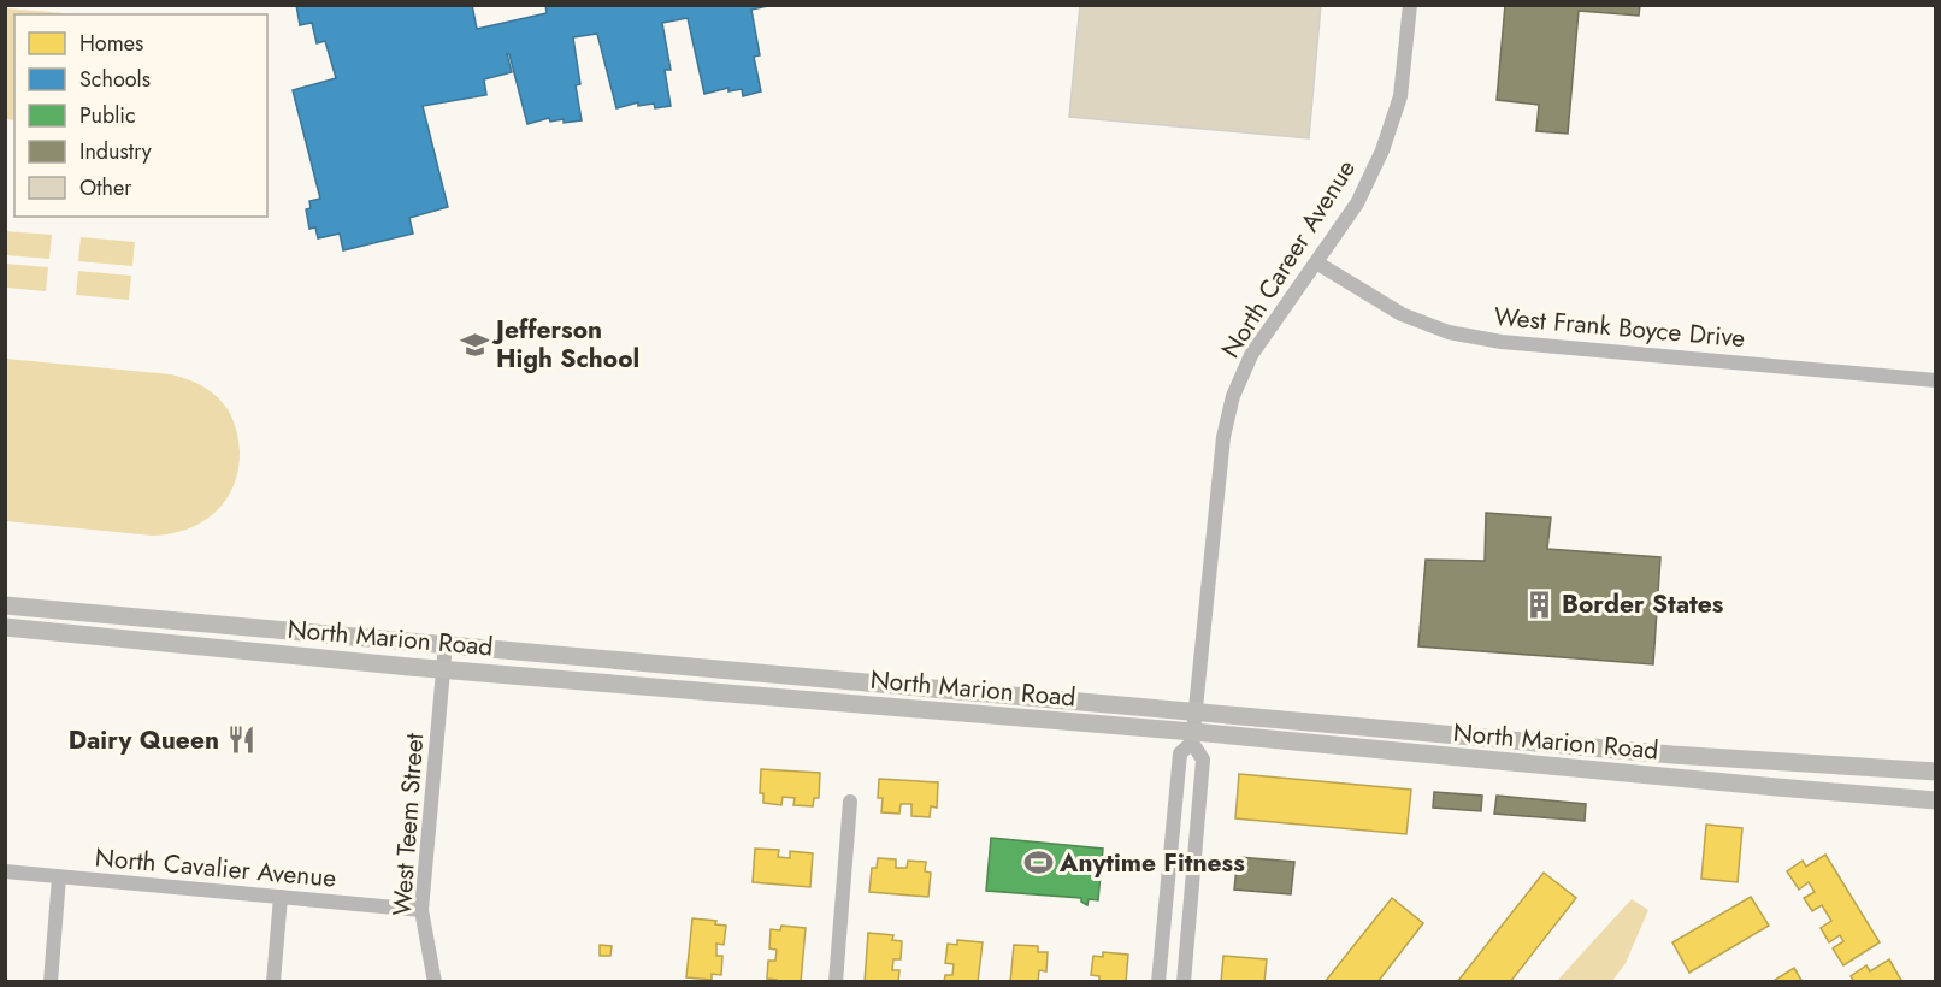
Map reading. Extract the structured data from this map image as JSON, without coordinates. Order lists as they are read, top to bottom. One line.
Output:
{"streets":{"main road":["North Marion Road"],"street":["North Career Avenue","West Frank Boyce Drive","West Teem Street","North Cavalier Avenue"]},"crossings":[["North Career Avenue","West Frank Boyce Drive"],["North Career Avenue","North Marion Road"],["North Marion Road","West Teem Street"],["West Teem Street","North Cavalier Avenue"]],"places":{"school or university":["Jefferson High School"],"building":["Border States"],"restaurant":["Dairy Queen"],"sports":["Anytime Fitness"]},"legend":["Homes","Schools","Public","Industry","Other"]}
